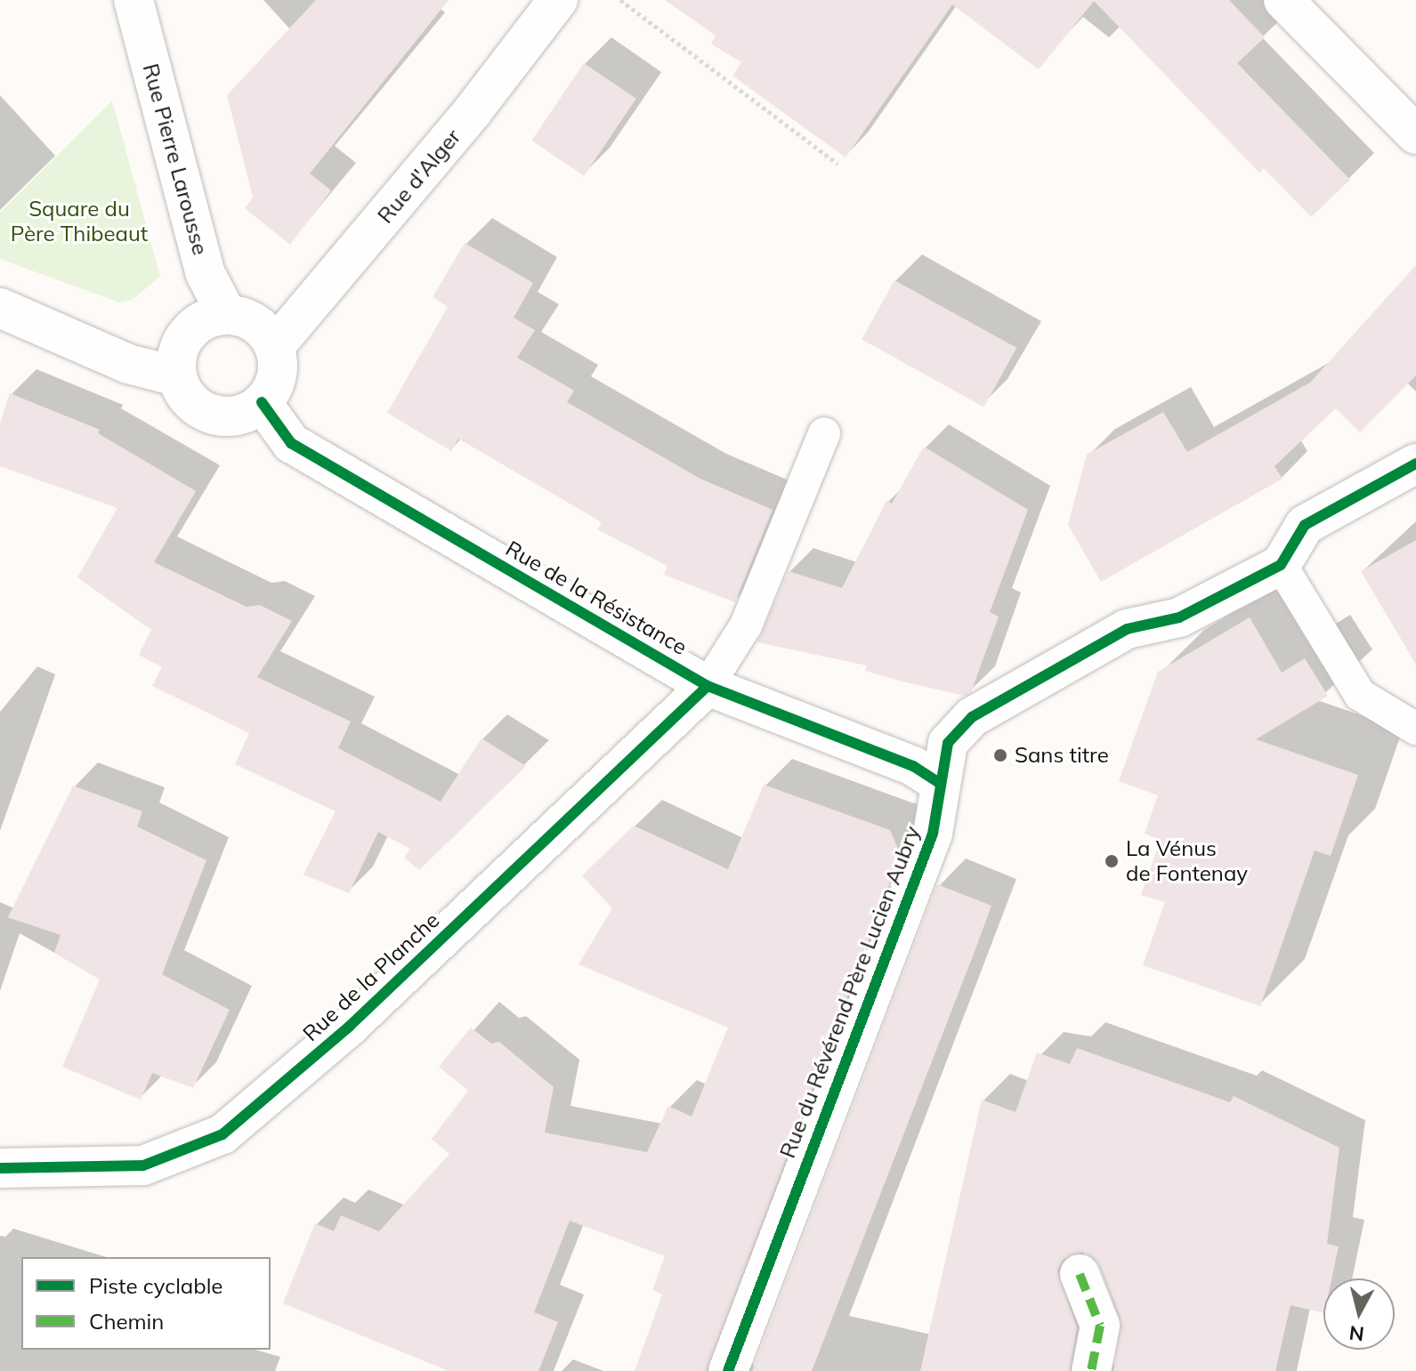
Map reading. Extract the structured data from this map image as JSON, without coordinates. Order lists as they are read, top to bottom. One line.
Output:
{"streets":{"street":["Rue Pierre Larousse","Rue d'Alger","Rue de la Résistance","Rue de la Planche","Rue du Révérend Père Lucien Aubry"]},"crossings":[["Rue Pierre Larousse","Rue d'Alger"],["Rue Pierre Larousse","Rue de la Résistance"],["Rue d'Alger","Rue de la Résistance"],["Rue de la Résistance","Rue de la Planche"],["Rue de la Résistance","Rue du Révérend Père Lucien Aubry"]],"parks":["Square du Père Thibeaut"],"places":["Sans titre","La Vénus de Fontenay"],"legend":["Piste cyclable","Chemin"],"north":"bottom"}
